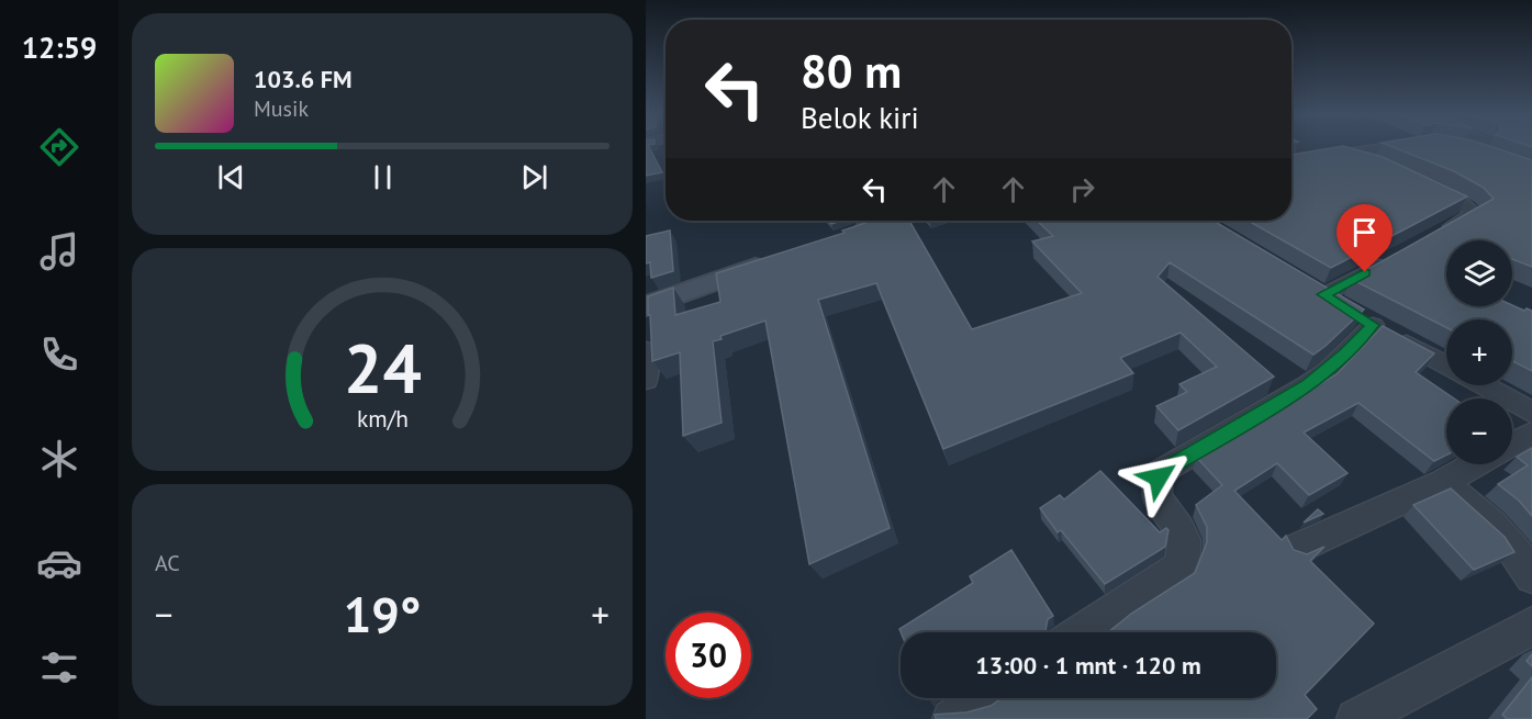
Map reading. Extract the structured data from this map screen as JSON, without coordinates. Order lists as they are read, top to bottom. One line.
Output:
{"page":{"tabs":"12:59","turn":["80 m","Belok kiri"],"song":["103.6 FM","Musik"],"map_buttons":["+","−"],"tile":"AC","heat":["−","19°","+"],"limit":"30","trip":"13:00 · 1 mnt · 120 m","gauge":["24","km/h"]}}
